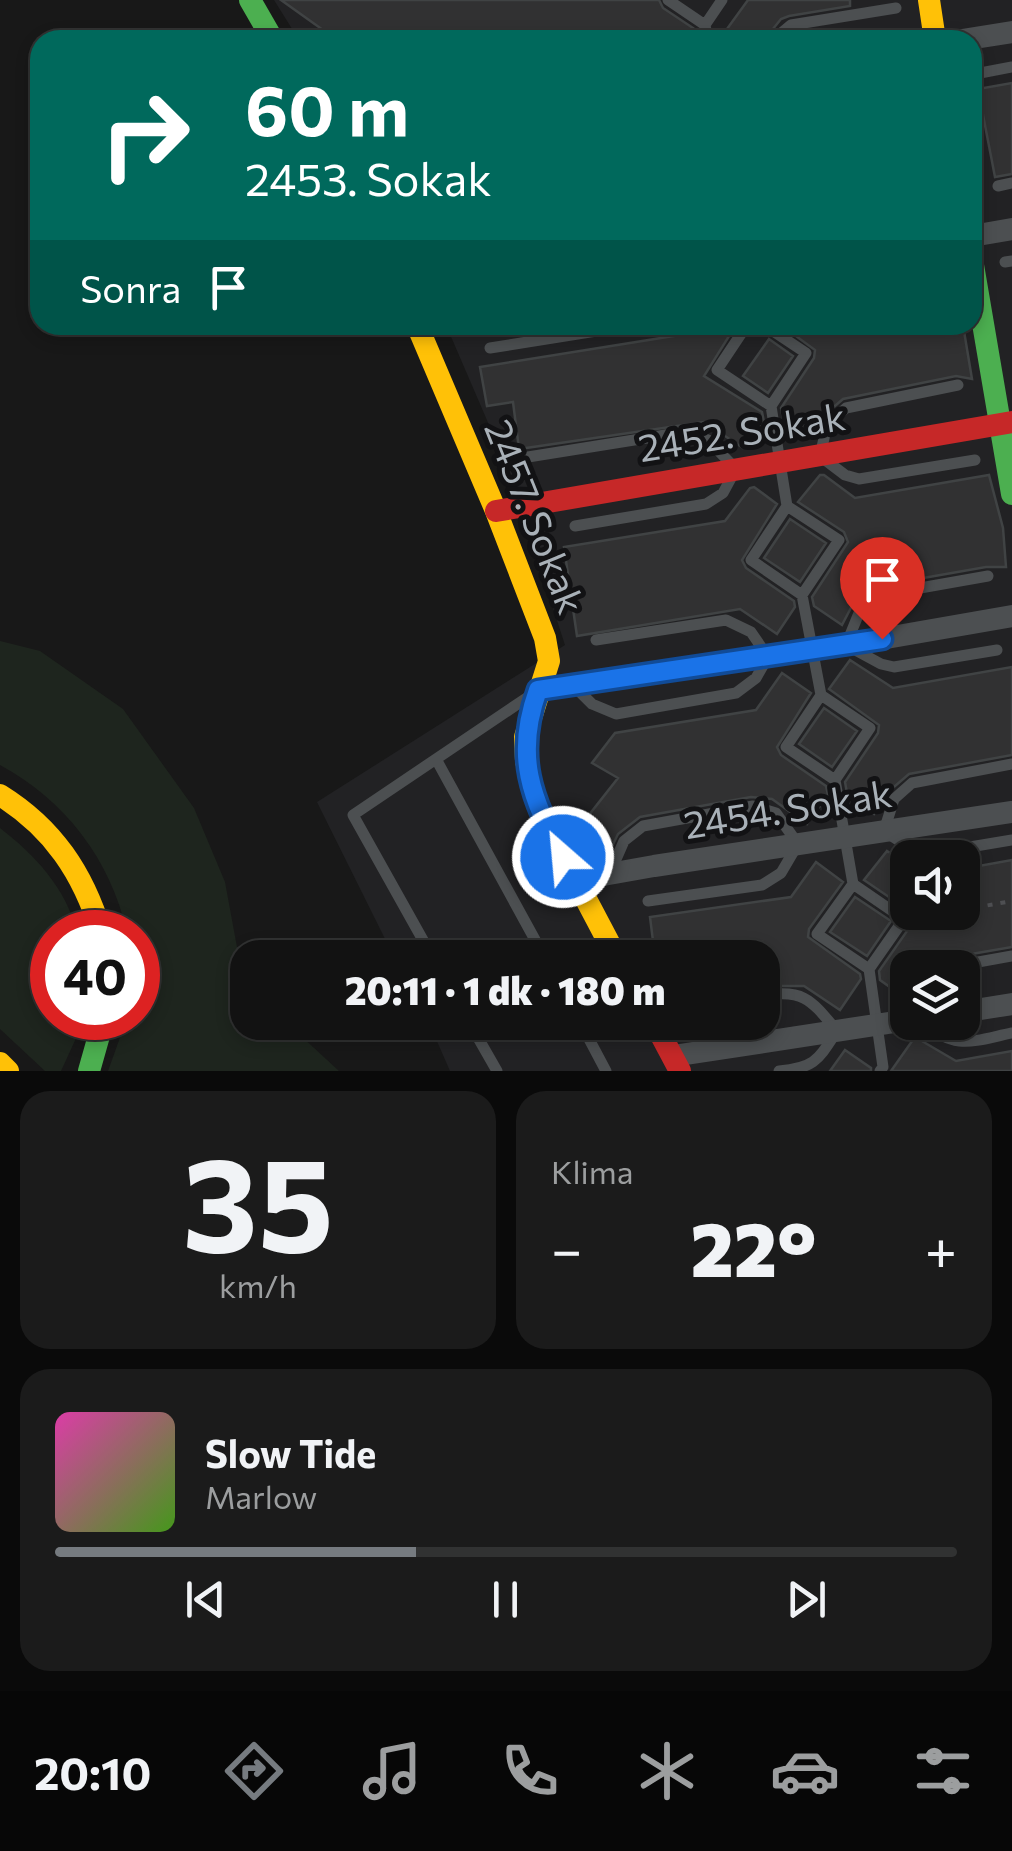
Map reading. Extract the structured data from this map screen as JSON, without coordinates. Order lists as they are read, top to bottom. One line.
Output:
{"streets":{"main road":["2452. Sokak","2457. Sokak"],"street":["2454. Sokak"]},"crossings":[["2452. Sokak","2457. Sokak"],["2457. Sokak","2454. Sokak"]],"page":{"turn":["60 m","2453. Sokak"],"then":"Sonra","limit":"40","trip":"20:11 · 1 dk · 180 m","tile":[["35","km/h"],"Klima"],"heat":["−","22°","+"],"song":["Slow Tide","Marlow"],"tabs":"20:10"}}
